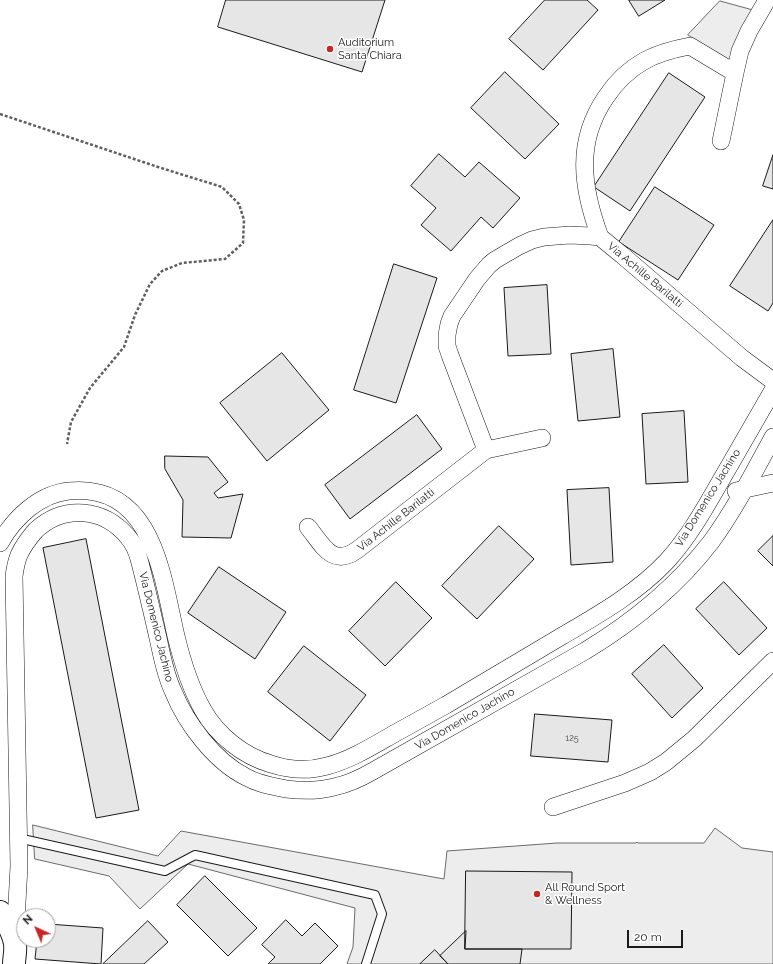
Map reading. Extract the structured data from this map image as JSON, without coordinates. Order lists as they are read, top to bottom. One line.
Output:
{"streets":{"street":["Via Achille Barilatti","Via Domenico Jachino"]},"places":["Auditorium Santa Chiara","All Round Sport & Wellness"],"house_numbers":["125"],"scale_bar":"20 m","north":"top left"}
